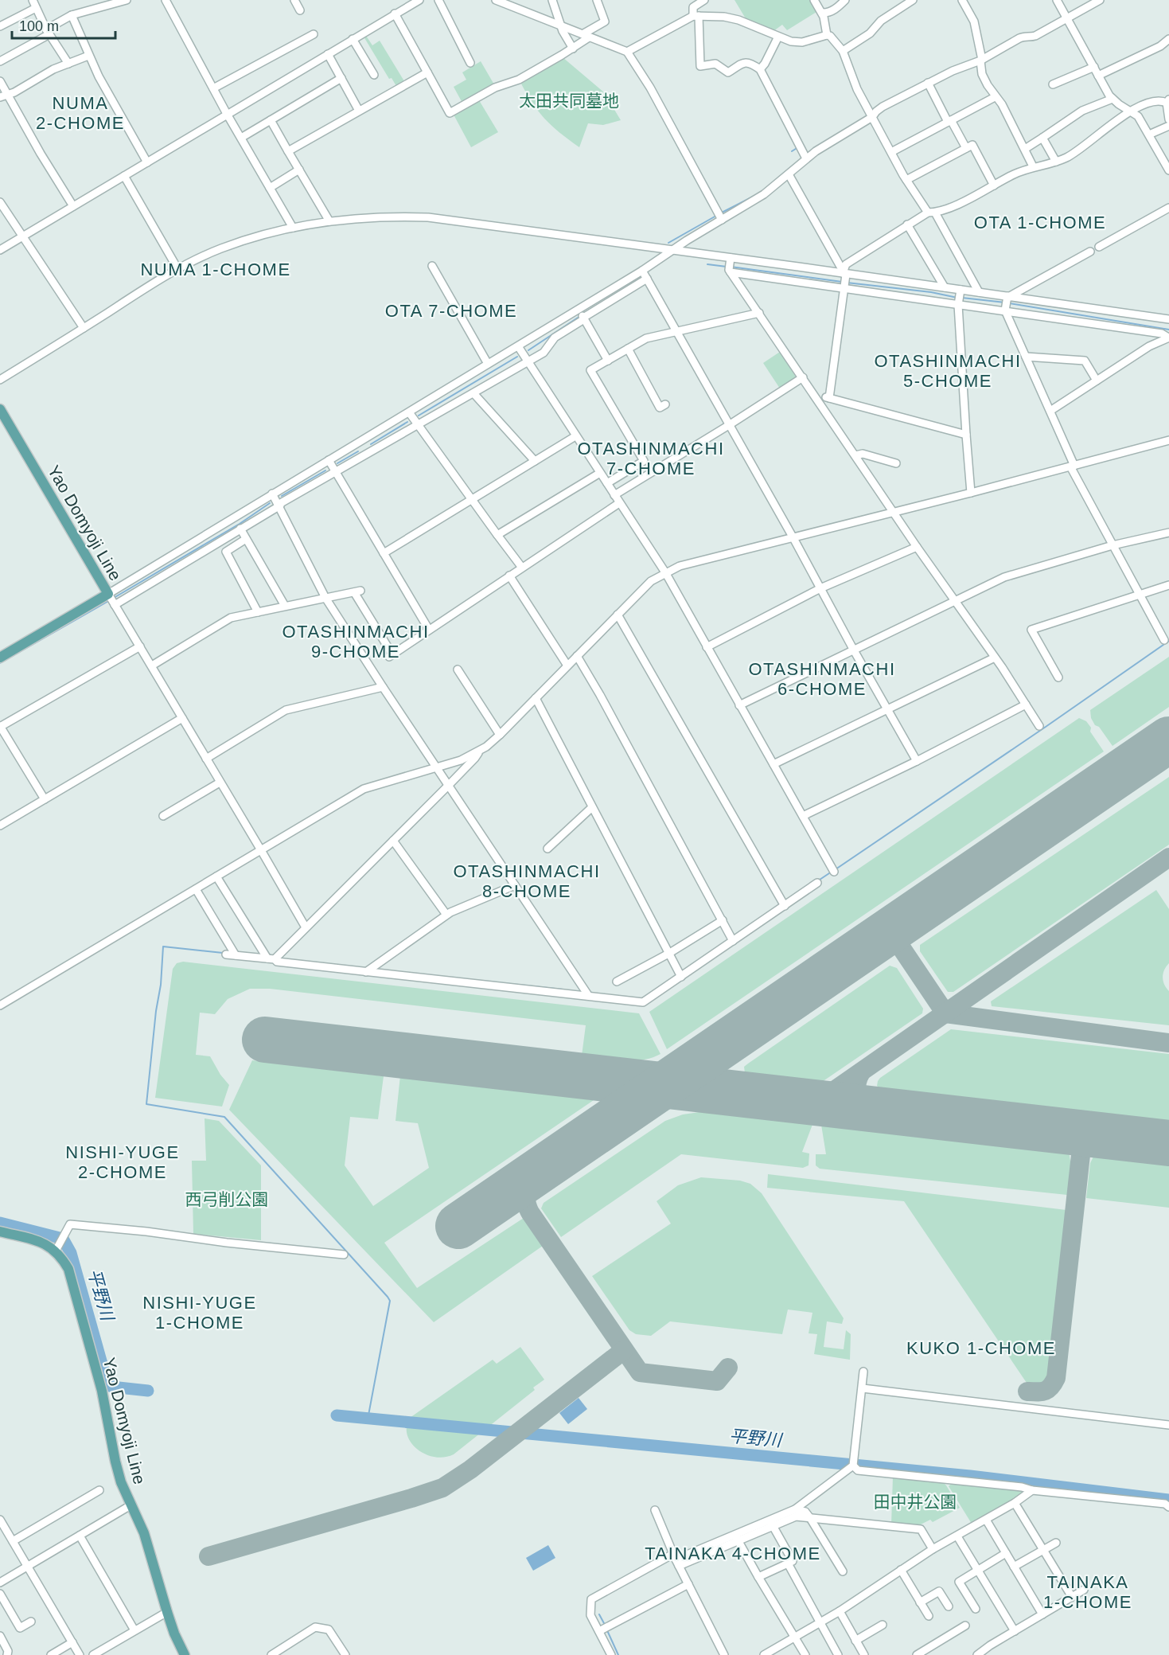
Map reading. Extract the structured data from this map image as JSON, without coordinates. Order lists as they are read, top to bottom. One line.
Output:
{"streets":{"main road":["Yao Domyoji Line"]},"districts":["NUMA 2-CHOME","OTA 1-CHOME","NUMA 1-CHOME","OTA 7-CHOME","OTASHINMACHI 5-CHOME","OTASHINMACHI 7-CHOME","OTASHINMACHI 9-CHOME","OTASHINMACHI 6-CHOME","OTASHINMACHI 8-CHOME","NISHI-YUGE 2-CHOME","NISHI-YUGE 1-CHOME","KUKO 1-CHOME","TAINAKA 4-CHOME","TAINAKA 1-CHOME"],"water":["平野川"],"parks":["太田共同墓地","西弓削公園","田中井公園"],"scale_bar":"100 m"}
